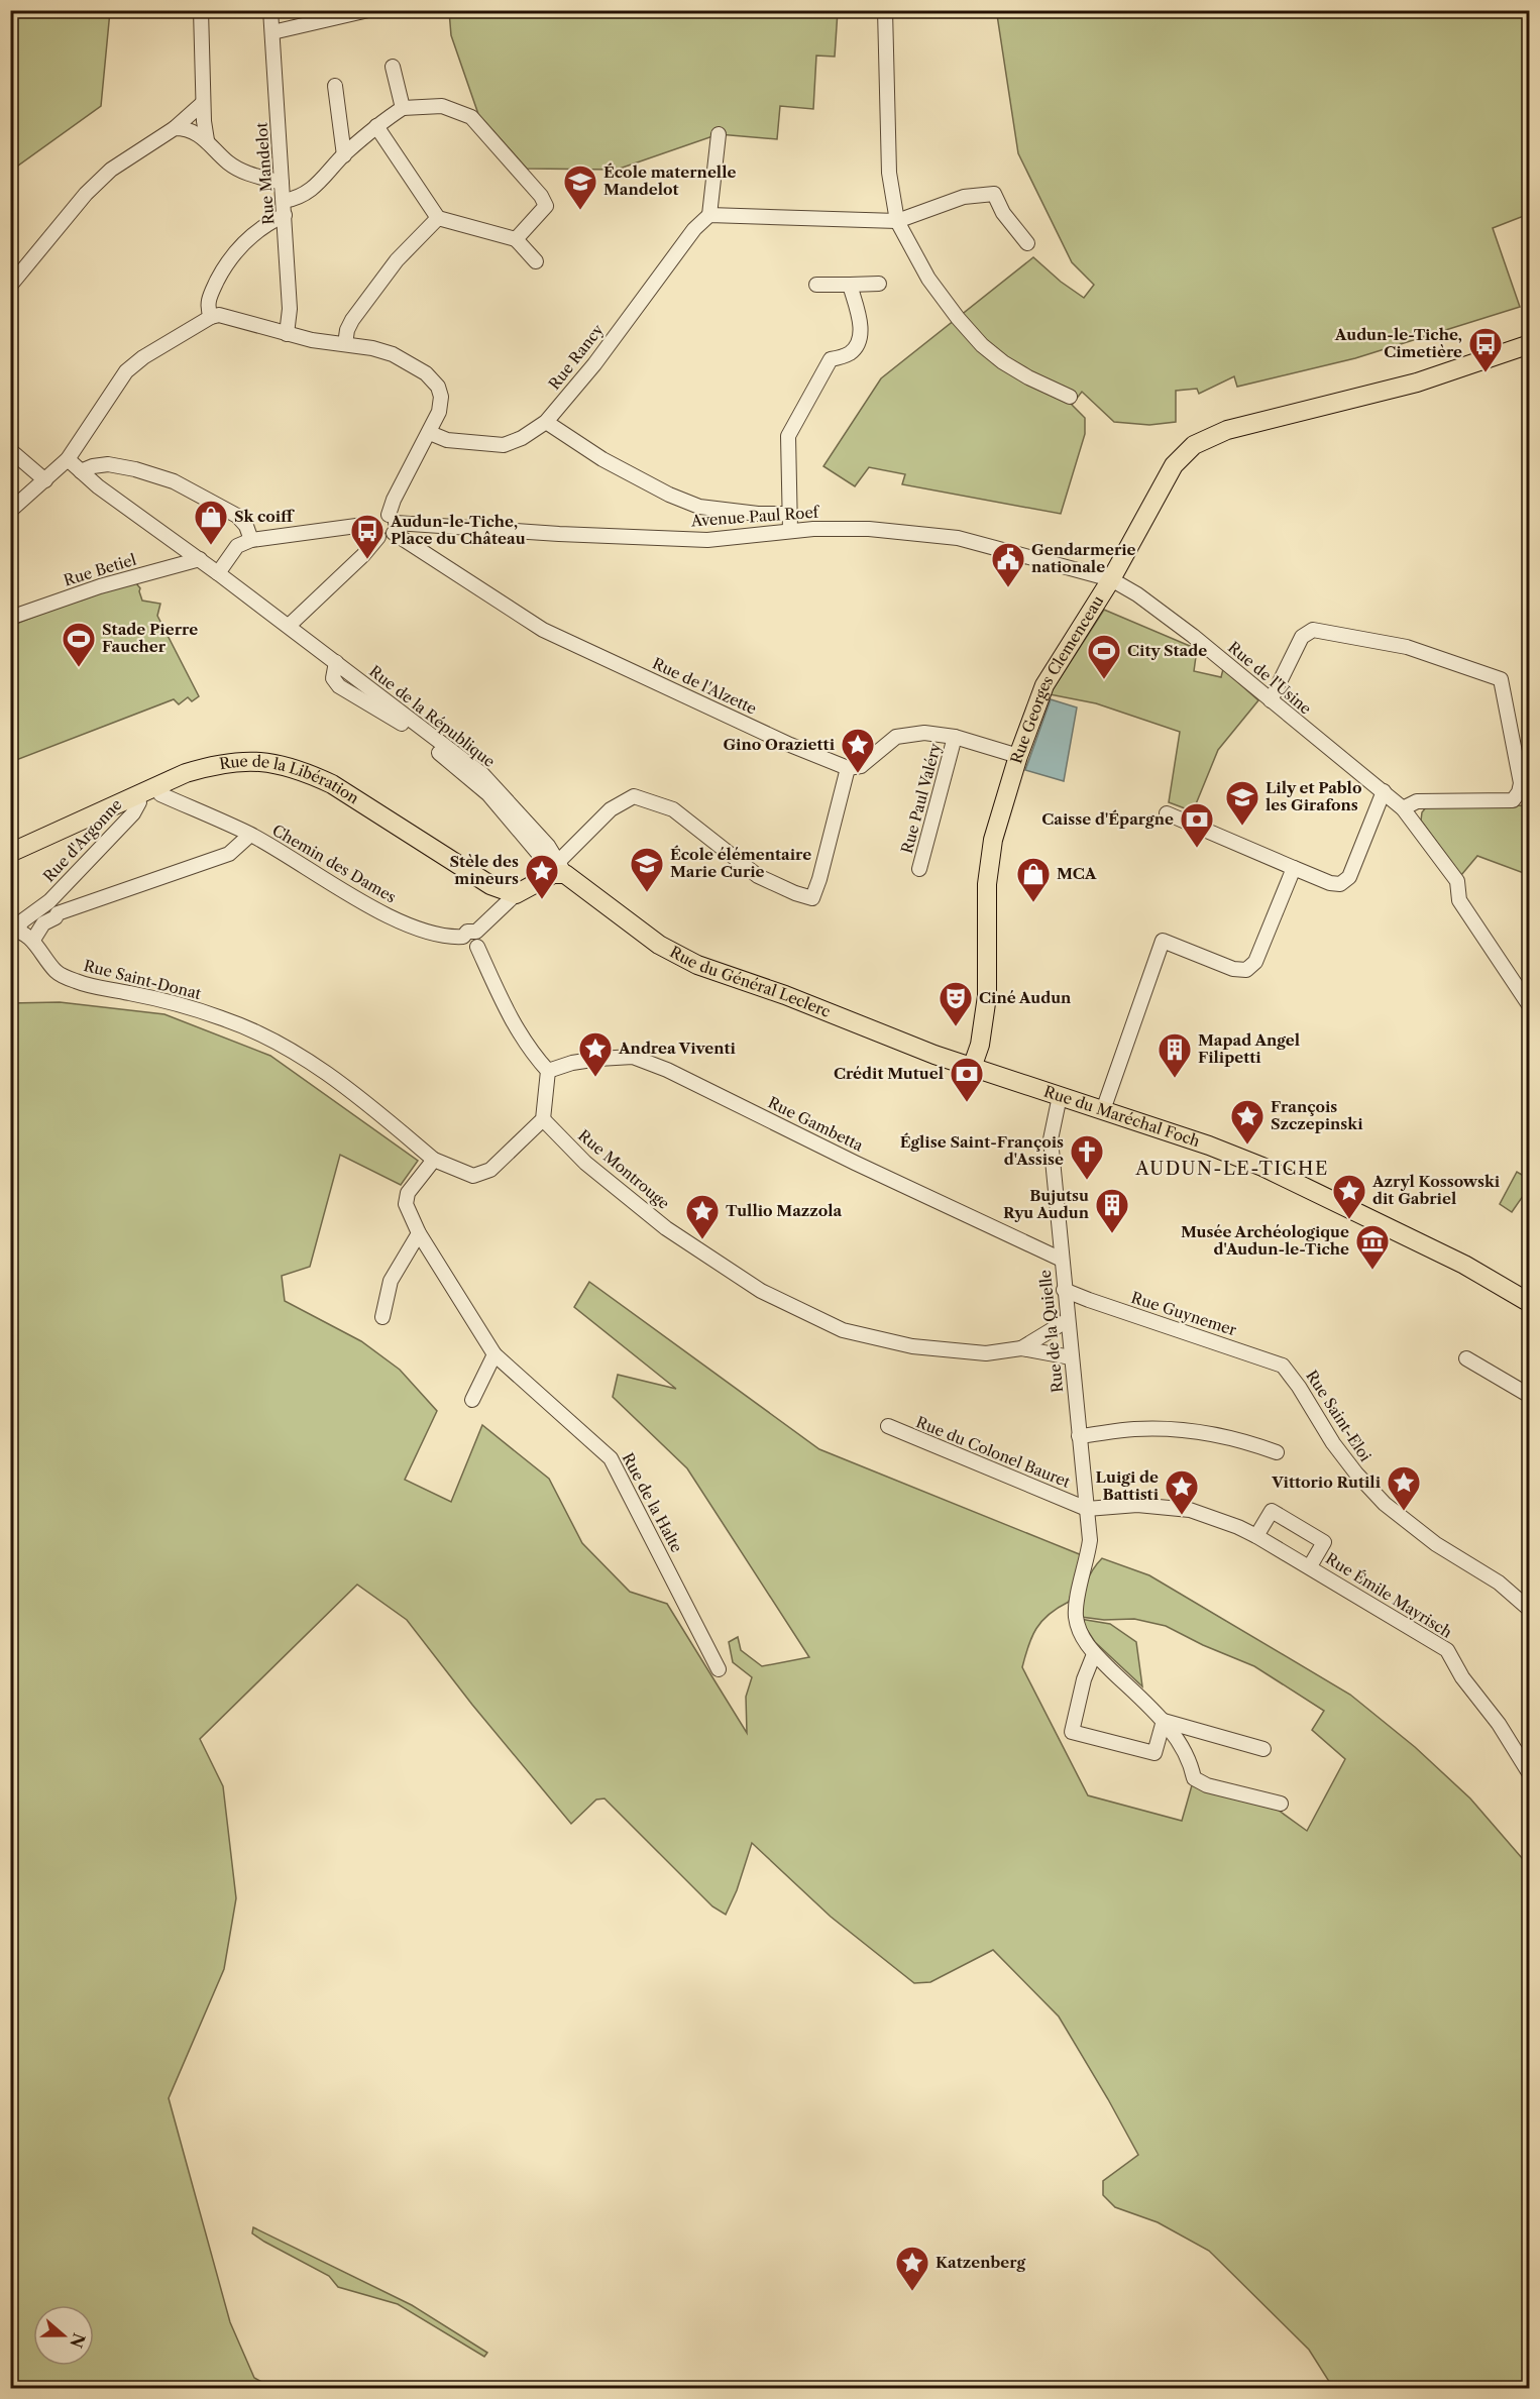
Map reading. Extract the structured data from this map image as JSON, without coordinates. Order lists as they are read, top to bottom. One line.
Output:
{"streets":{"main road":["Rue Georges Clemenceau","Rue de la Libération","Rue du Général Leclerc","Rue du Maréchal Foch"],"street":["Rue Mandelot","Rue Rancy","Avenue Paul Roef","Rue Betiel","Rue de l'Usine","Rue de l'Alzette","Rue de la République","Rue Paul Valéry","Rue d'Argonne","Chemin des Dames","Rue Saint-Donat","Rue Gambetta","Rue Montrouge","Rue Guynemer","Rue de la Quielle","Rue Saint-Eloi","Rue du Colonel Bauret","Rue de la Halte","Rue Émile Mayrisch"]},"crossings":[["Avenue Paul Roef","Rue de l'Usine"],["Avenue Paul Roef","Rue Georges Clemenceau"],["Avenue Paul Roef","Rue de l'Alzette"],["Rue de l'Usine","Rue Georges Clemenceau"],["Rue Georges Clemenceau","Rue du Général Leclerc"],["Rue de la République","Rue du Général Leclerc"],["Rue de la Libération","Rue d'Argonne"],["Chemin des Dames","Rue Saint-Donat"],["Rue Saint-Donat","Rue de la Halte"],["Rue du Général Leclerc","Rue du Maréchal Foch"],["Rue du Maréchal Foch","Rue de la Quielle"],["Rue Gambetta","Rue de la Quielle"],["Rue Montrouge","Rue de la Quielle"],["Rue Guynemer","Rue de la Quielle"],["Rue Guynemer","Rue Saint-Eloi"],["Rue de la Quielle","Rue du Colonel Bauret"],["Rue de la Quielle","Rue Émile Mayrisch"],["Rue du Colonel Bauret","Rue Émile Mayrisch"]],"districts":["AUDUN-LE-TICHE"],"places":{"school or university":["École maternelle Mandelot","Lily et Pablo les Girafons","École élémentaire Marie Curie"],"bus stop":["Audun-le-Tiche, Cimetière","Audun-le-Tiche, Place du Château"],"shop":["Sk coiff","MCA"],"public building":["Gendarmerie nationale"],"sports":["Stade Pierre Faucher","City Stade"],"place":["Gino Orazietti","Stèle des mineurs","Andrea Viventi","François Szczepinski","Azryl Kossowski dit Gabriel","Tullio Mazzola","Vittorio Rutili","Luigi de Battisti","Katzenberg"],"bank":["Caisse d'Épargne","Crédit Mutuel"],"theatre":["Ciné Audun"],"building":["Mapad Angel Filipetti","Bujutsu Ryu Audun"],"church":["Église Saint-François d'Assise"],"museum":["Musée Archéologique d'Audun-le-Tiche"]},"north":"right"}
